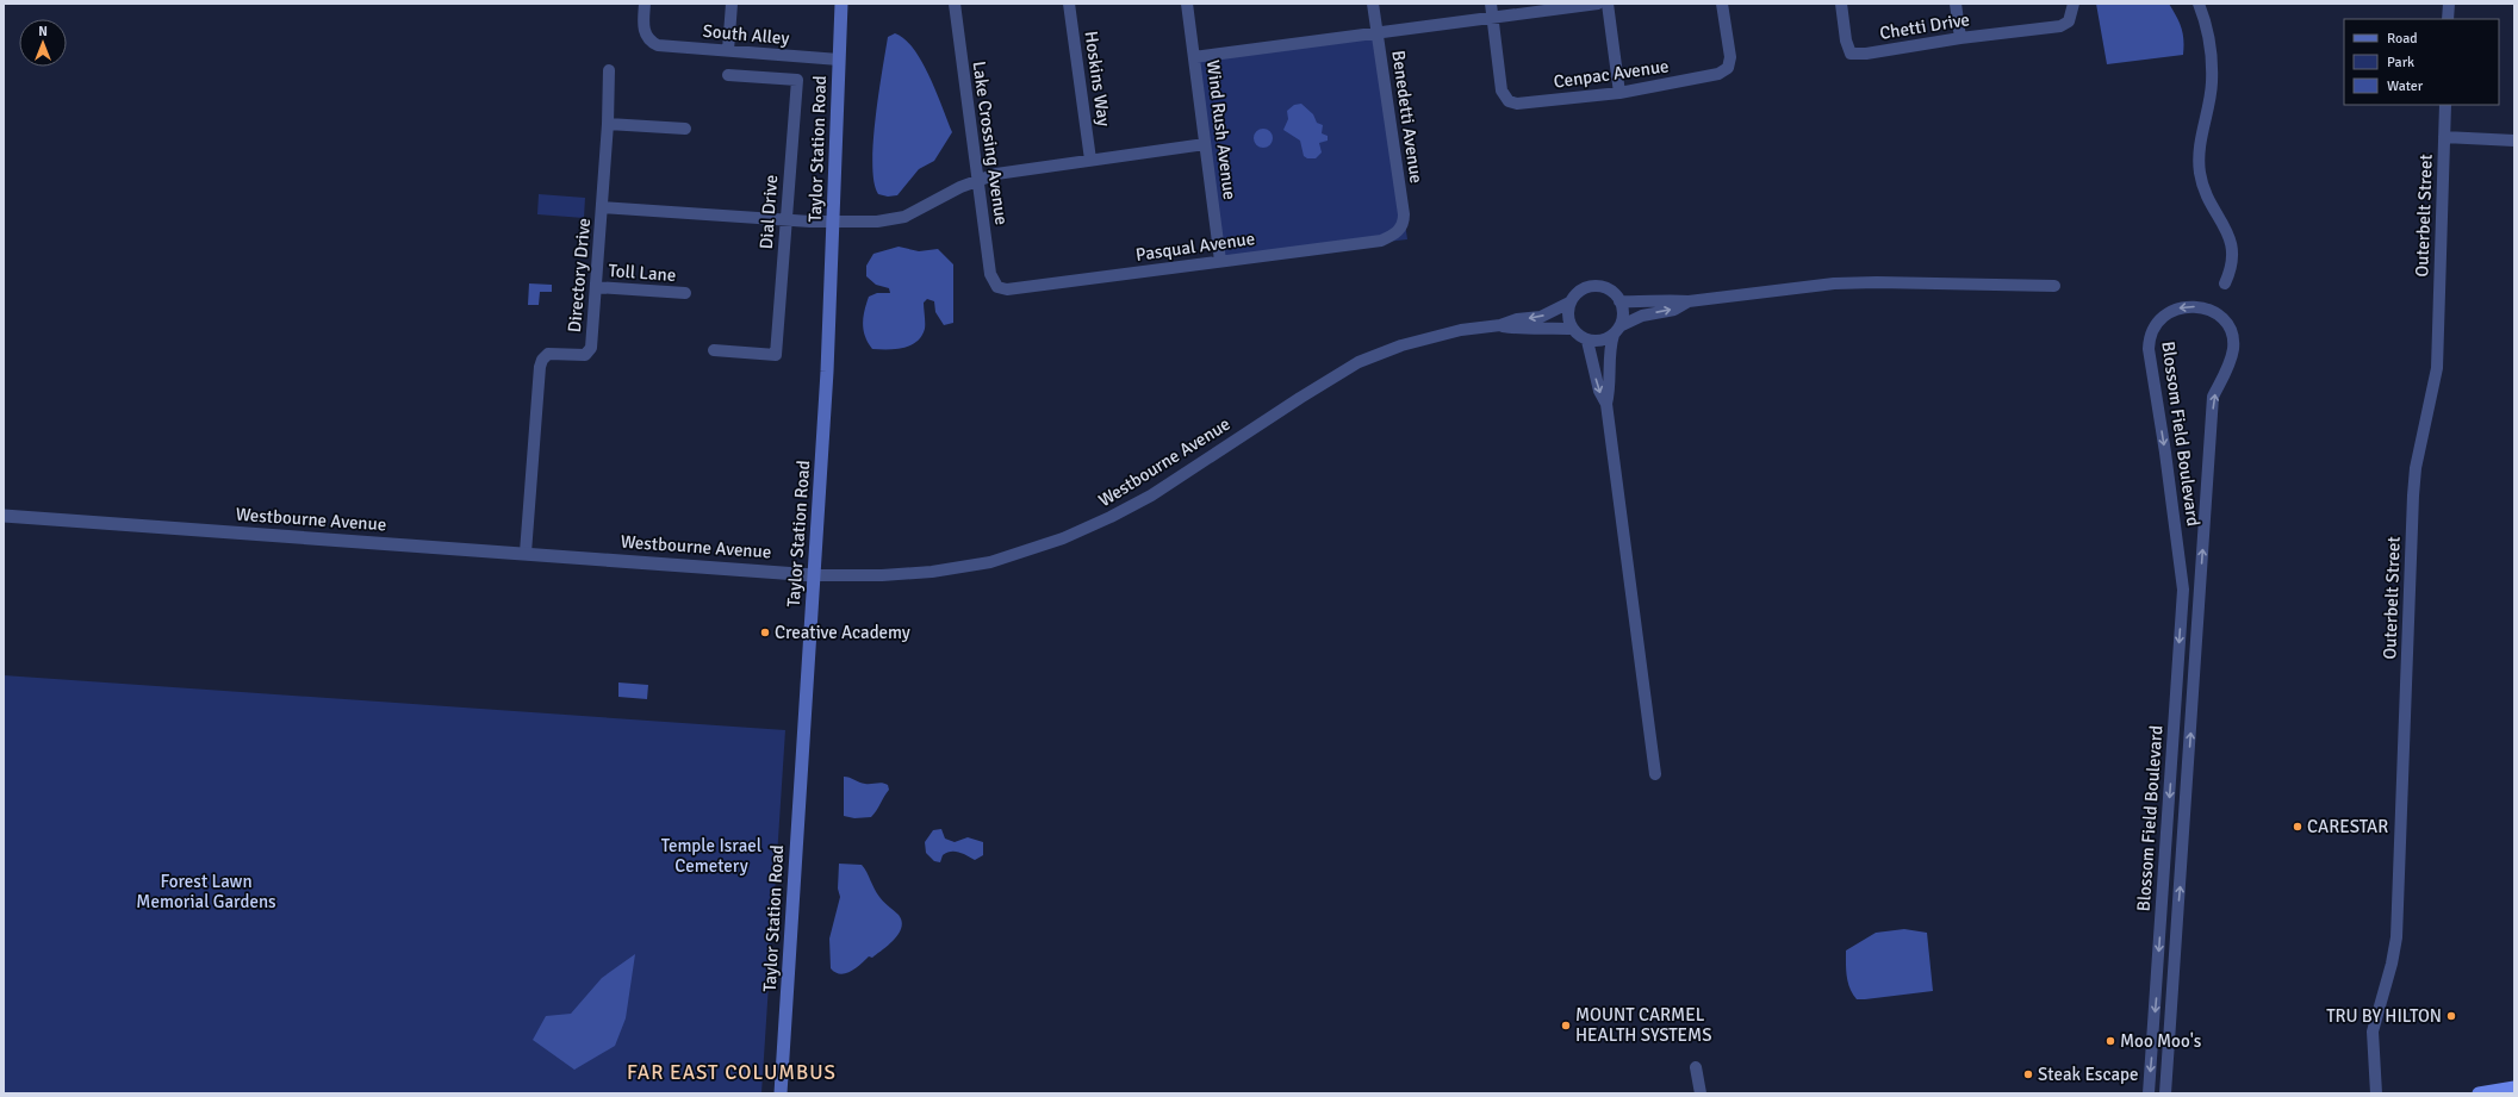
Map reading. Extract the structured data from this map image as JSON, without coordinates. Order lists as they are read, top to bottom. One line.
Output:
{"streets":{"main road":["Taylor Station Road"],"street":["Chetti Drive","South Alley","Cenpac Avenue","Hoskins Way","Benedetti Avenue","Wind Rush Avenue","Lake Crossing Avenue","Dial Drive","Outerbelt Street","Pasqual Avenue","Toll Lane","Directory Drive","Blossom Field Boulevard","Westbourne Avenue"]},"crossings":[["South Alley","Taylor Station Road"],["Benedetti Avenue","Pasqual Avenue"],["Wind Rush Avenue","Pasqual Avenue"],["Lake Crossing Avenue","Pasqual Avenue"],["Taylor Station Road","Westbourne Avenue"],["Toll Lane","Directory Drive"],["Directory Drive","Westbourne Avenue"]],"districts":["FAR EAST COLUMBUS"],"parks":["Temple Israel Cemetery","Forest Lawn Memorial Gardens"],"places":["Creative Academy","CARESTAR","TRU BY HILTON","MOUNT CARMEL HEALTH SYSTEMS","Moo Moo's","Steak Escape"],"legend":["Road","Park","Water"],"north":"top"}
